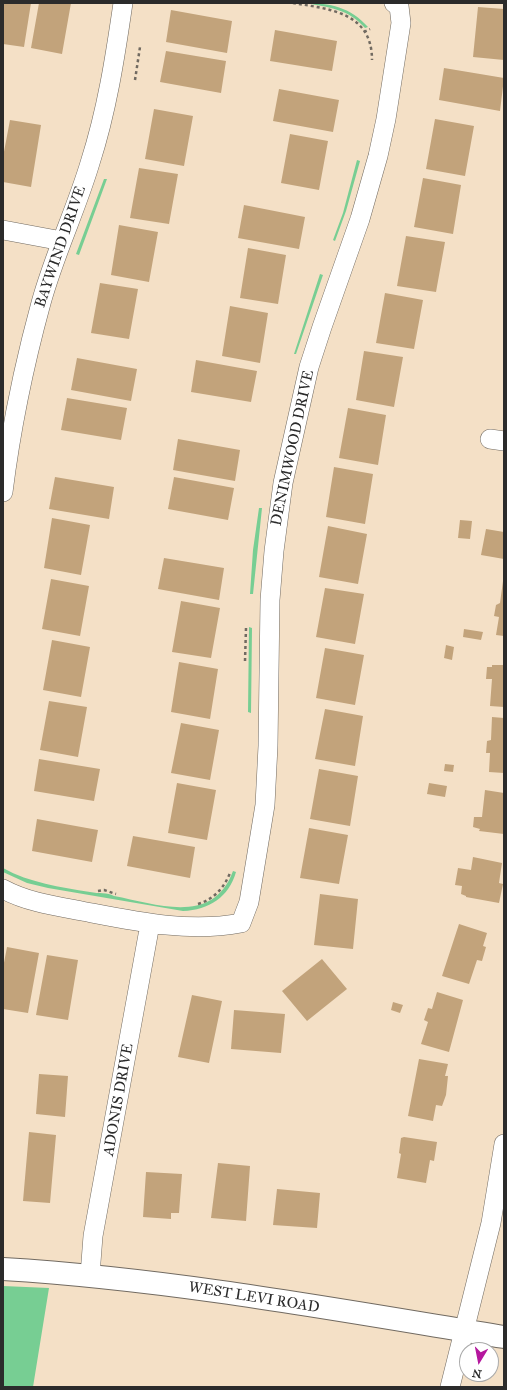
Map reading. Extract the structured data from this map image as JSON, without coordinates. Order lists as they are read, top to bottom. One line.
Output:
{"streets":{"street":["BAYWIND DRIVE","DENIMWOOD DRIVE","ADONIS DRIVE","WEST LEVI ROAD"]},"crossings":[["DENIMWOOD DRIVE","ADONIS DRIVE"],["ADONIS DRIVE","WEST LEVI ROAD"]],"north":"bottom"}
